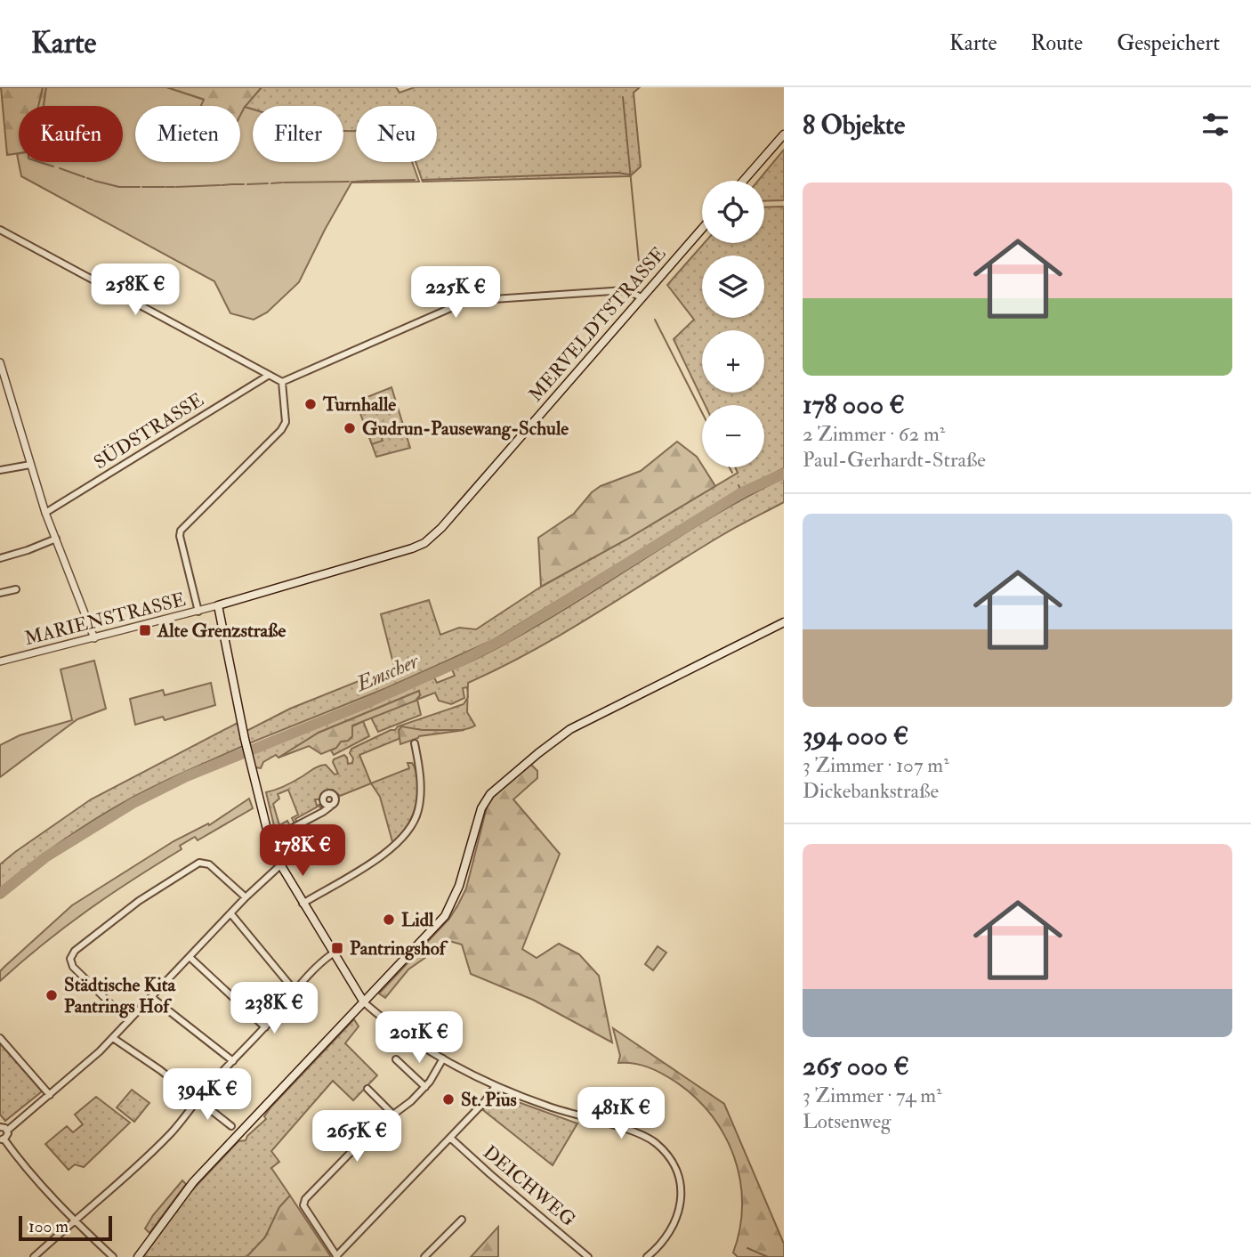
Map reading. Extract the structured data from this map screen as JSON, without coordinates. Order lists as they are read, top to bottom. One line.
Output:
{"streets":{"main road":["MERVELDTSTRASSE"],"street":["SÜDSTRASSE","MARIENSTRASSE","DEICHWEG"]},"crossings":[["MERVELDTSTRASSE","MARIENSTRASSE"]],"water":["Emscher"],"places":{"other":["Turnhalle","Gudrun-Pausewang-Schule","Lidl","Städtische Kita Pantrings Hof","St. Pius"],"transit":["Alte Grenzstraße","Pantringshof"]},"scale_bar":"100 m","page":{"header":"Karte","nav":["Karte","Route","Gespeichert"],"heading":"8 Objekte","chip":["Kaufen","Mieten","Filter","Neu"],"list":[{"name":"178 000 €","note":"2 Zimmer · 62 m² · Paul-Gerhardt-Straße"},{"name":"394 000 €","note":"3 Zimmer · 107 m² · Dickebankstraße"},{"name":"265 000 €","note":"3 Zimmer · 74 m² · Lotsenweg"}],"map_buttons":["+","−"],"price":["258K €","225K €","178K €","238K €","201K €","394K €","481K €","265K €"],"scale":"100 m"}}
